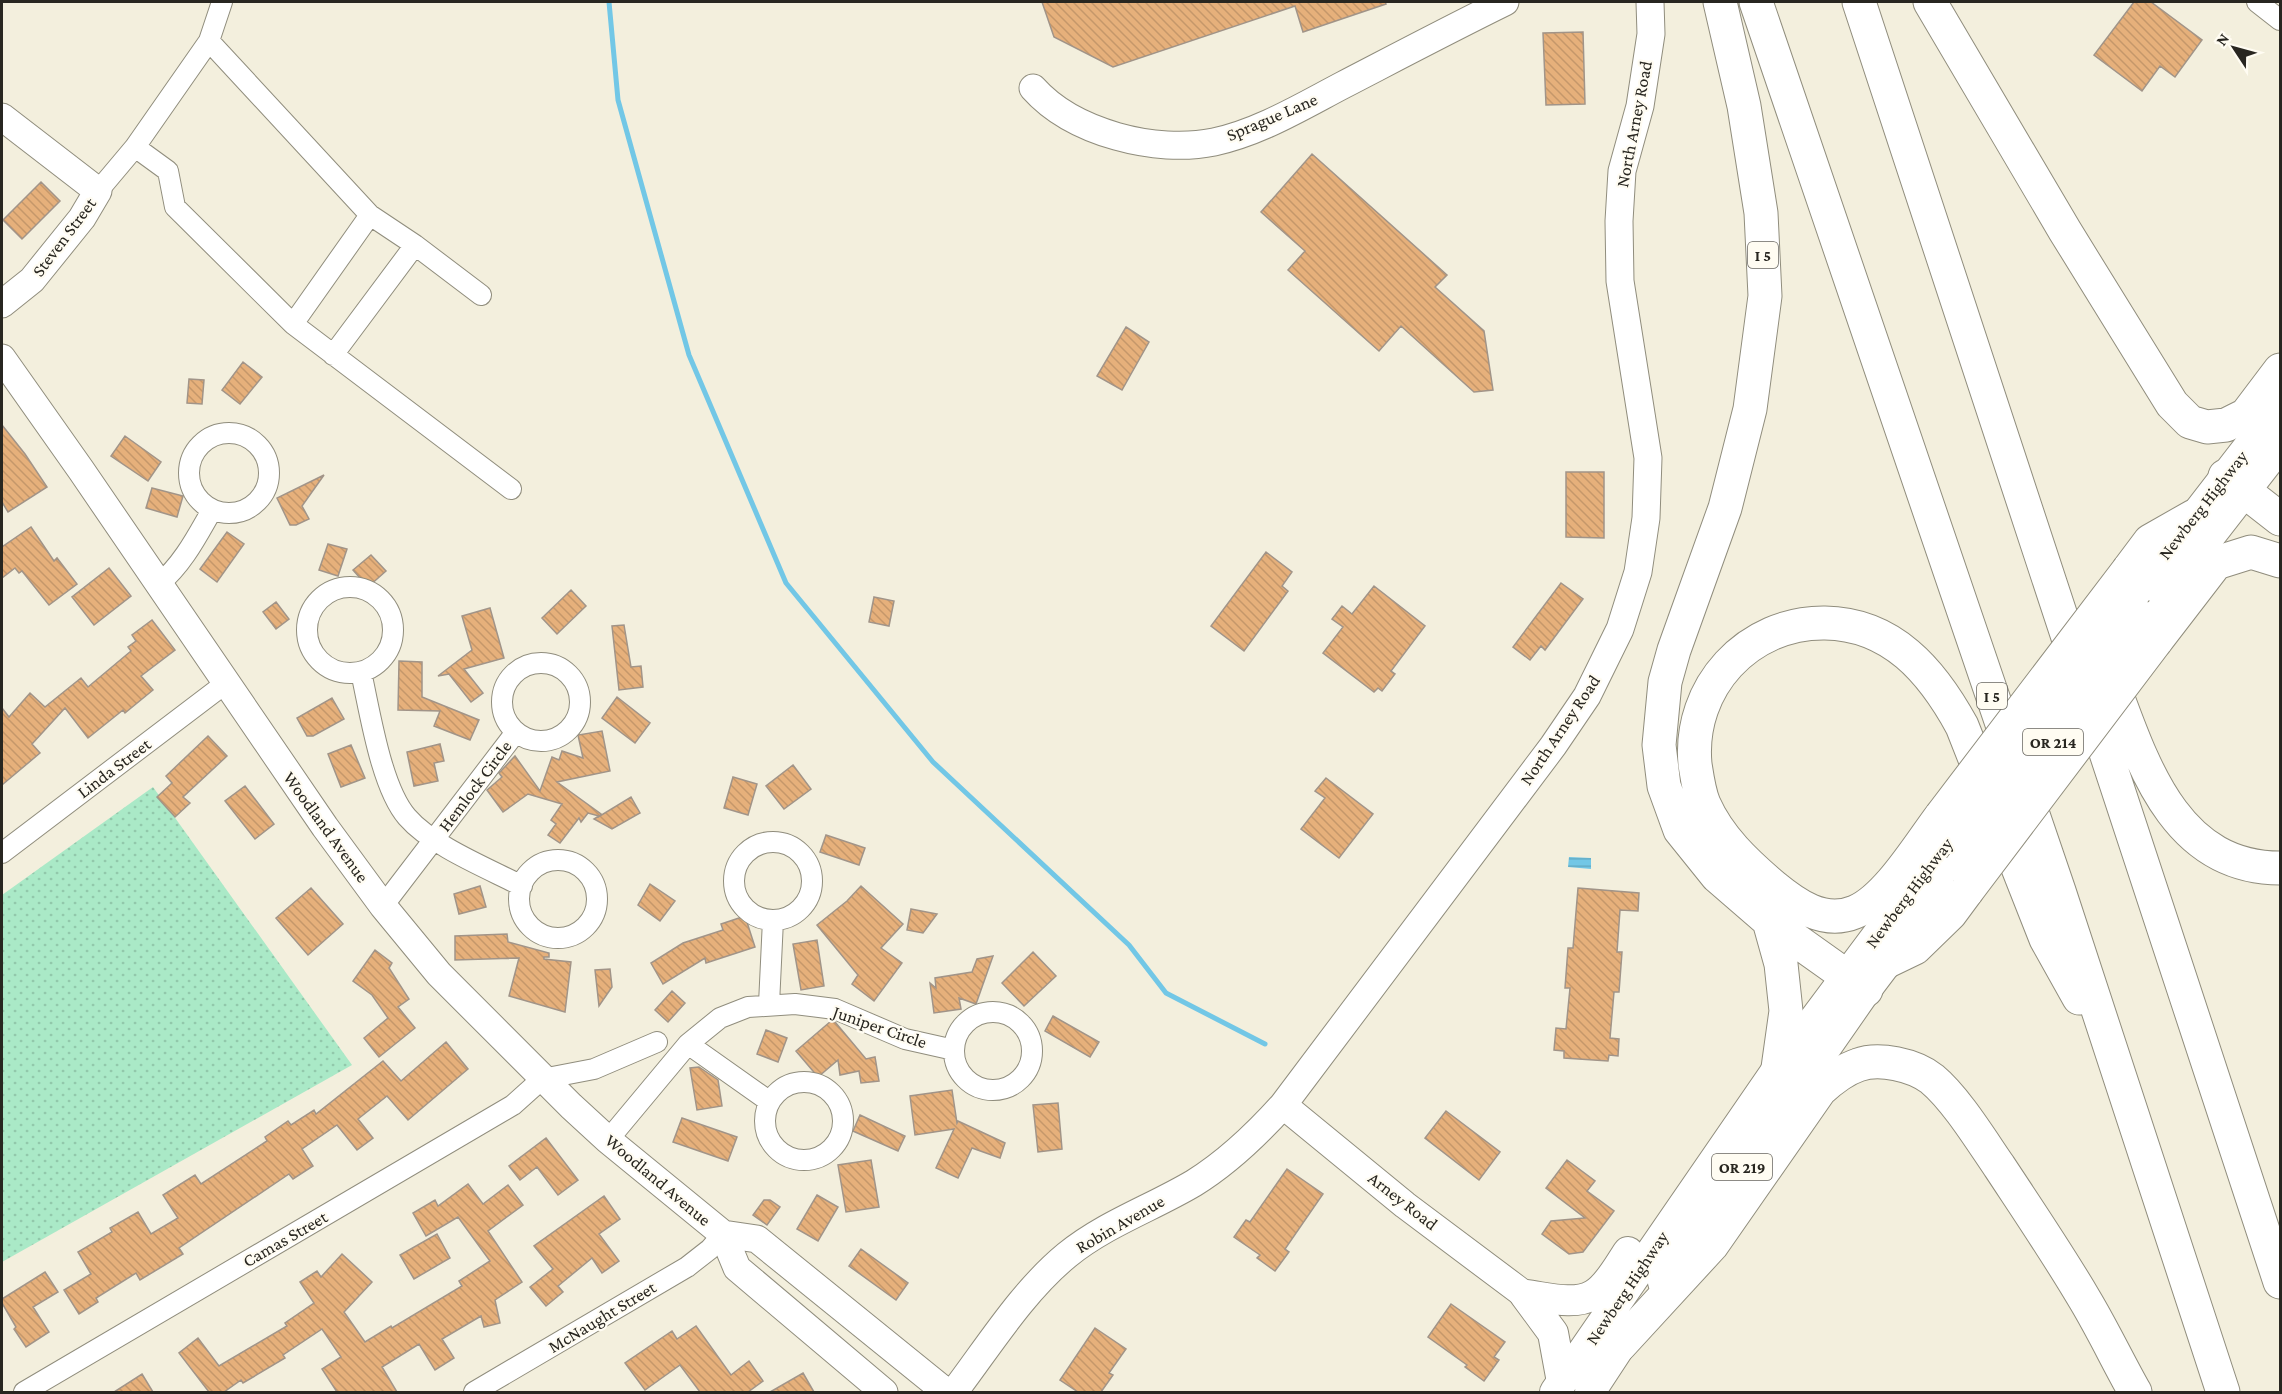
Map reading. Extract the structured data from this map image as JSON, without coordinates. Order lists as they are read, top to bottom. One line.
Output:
{"streets":{"highway":["I 5"],"main road":["Newberg Highway","OR 219"],"street":["Sprague Lane","North Arney Road","Steven Street","Linda Street","Hemlock Circle","Woodland Avenue","Juniper Circle","Arney Road","Robin Avenue","Camas Street","McNaught Street"]},"crossings":[["North Arney Road","Arney Road"],["North Arney Road","Robin Avenue"],["I 5","Newberg Highway"],["Linda Street","Woodland Avenue"],["Hemlock Circle","Woodland Avenue"],["Woodland Avenue","Juniper Circle"],["Woodland Avenue","Camas Street"],["Woodland Avenue","McNaught Street"],["Arney Road","Robin Avenue"]],"north":"top left"}
